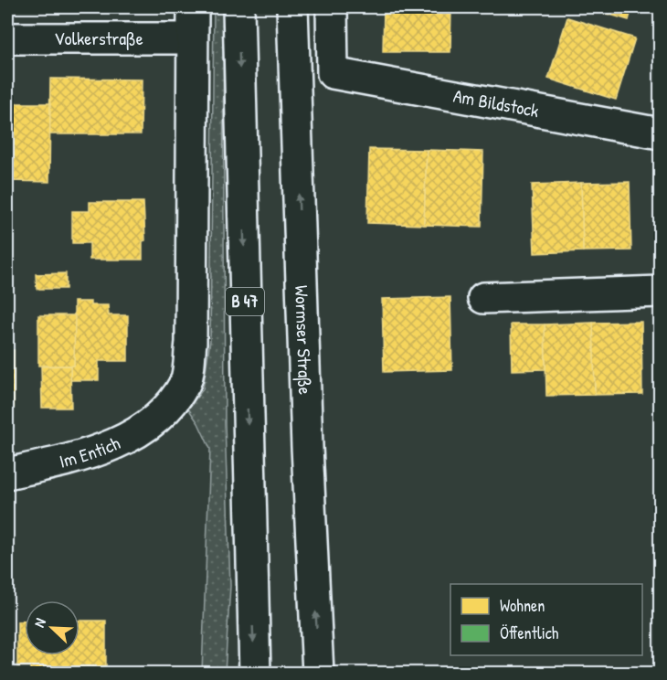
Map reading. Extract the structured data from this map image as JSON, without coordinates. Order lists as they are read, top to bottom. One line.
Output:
{"streets":{"street":["Volkerstraße","Am Bildstock","B 47","Wormser Straße","Im Entich"]},"crossings":[["Volkerstraße","Im Entich"]],"legend":["Wohnen","Öffentlich"],"north":"top left"}
